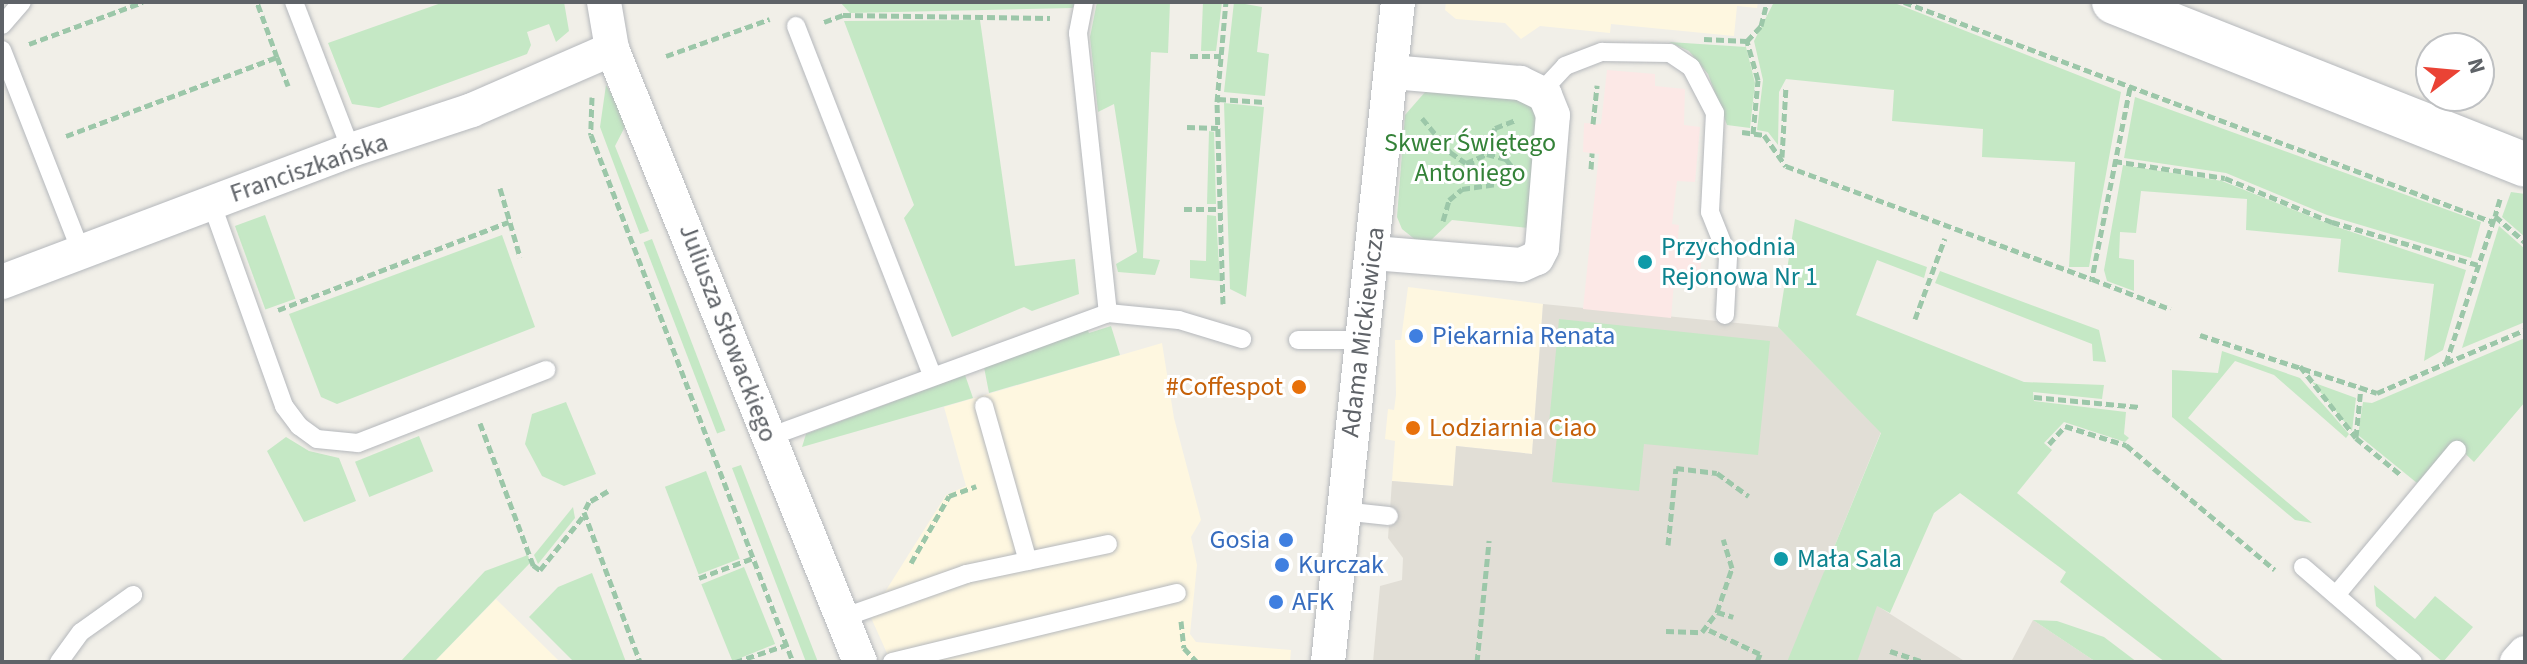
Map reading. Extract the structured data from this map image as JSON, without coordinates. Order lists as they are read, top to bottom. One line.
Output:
{"streets":{"street":["Franciszkańska","Adama Mickiewicza","Juliusza Słowackiego"]},"crossings":[["Franciszkańska","Juliusza Słowackiego"]],"parks":["Skwer Świętego Antoniego"],"places":["Przychodnia Rejonowa Nr 1","Piekarnia Renata","#Coffespot","Lodziarnia Ciao","Gosia","Mała Sala","Kurczak","AFK"],"north":"right"}
